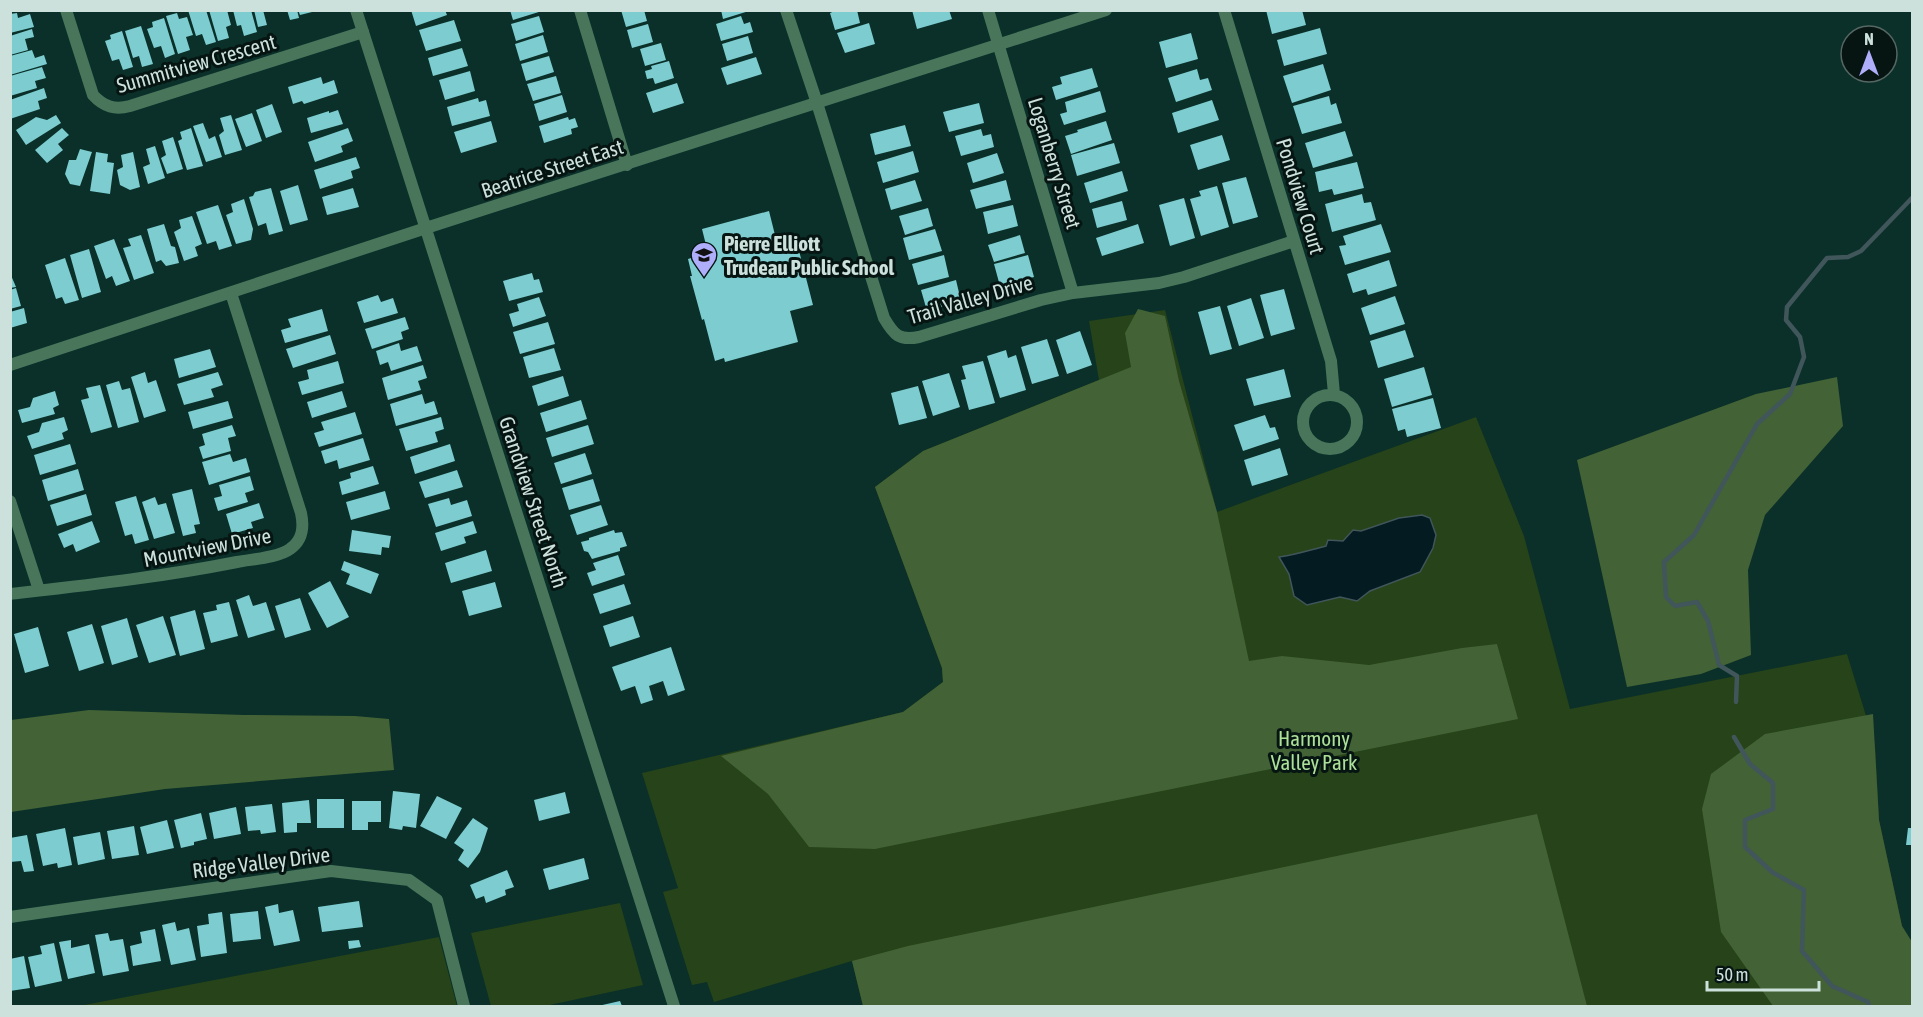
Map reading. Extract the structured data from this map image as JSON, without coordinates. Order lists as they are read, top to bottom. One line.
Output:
{"streets":{"street":["Summitview Crescent","Loganberry Street","Beatrice Street East","Pondview Court","Trail Valley Drive","Grandview Street North","Mountview Drive","Ridge Valley Drive"]},"crossings":[["Summitview Crescent","Grandview Street North"],["Loganberry Street","Beatrice Street East"],["Loganberry Street","Trail Valley Drive"],["Beatrice Street East","Trail Valley Drive"],["Beatrice Street East","Grandview Street North"],["Beatrice Street East","Mountview Drive"],["Pondview Court","Trail Valley Drive"]],"parks":["Harmony Valley Park"],"places":{"school or university":["Pierre Elliott Trudeau Public School"]},"scale_bar":"50 m","north":"top"}
